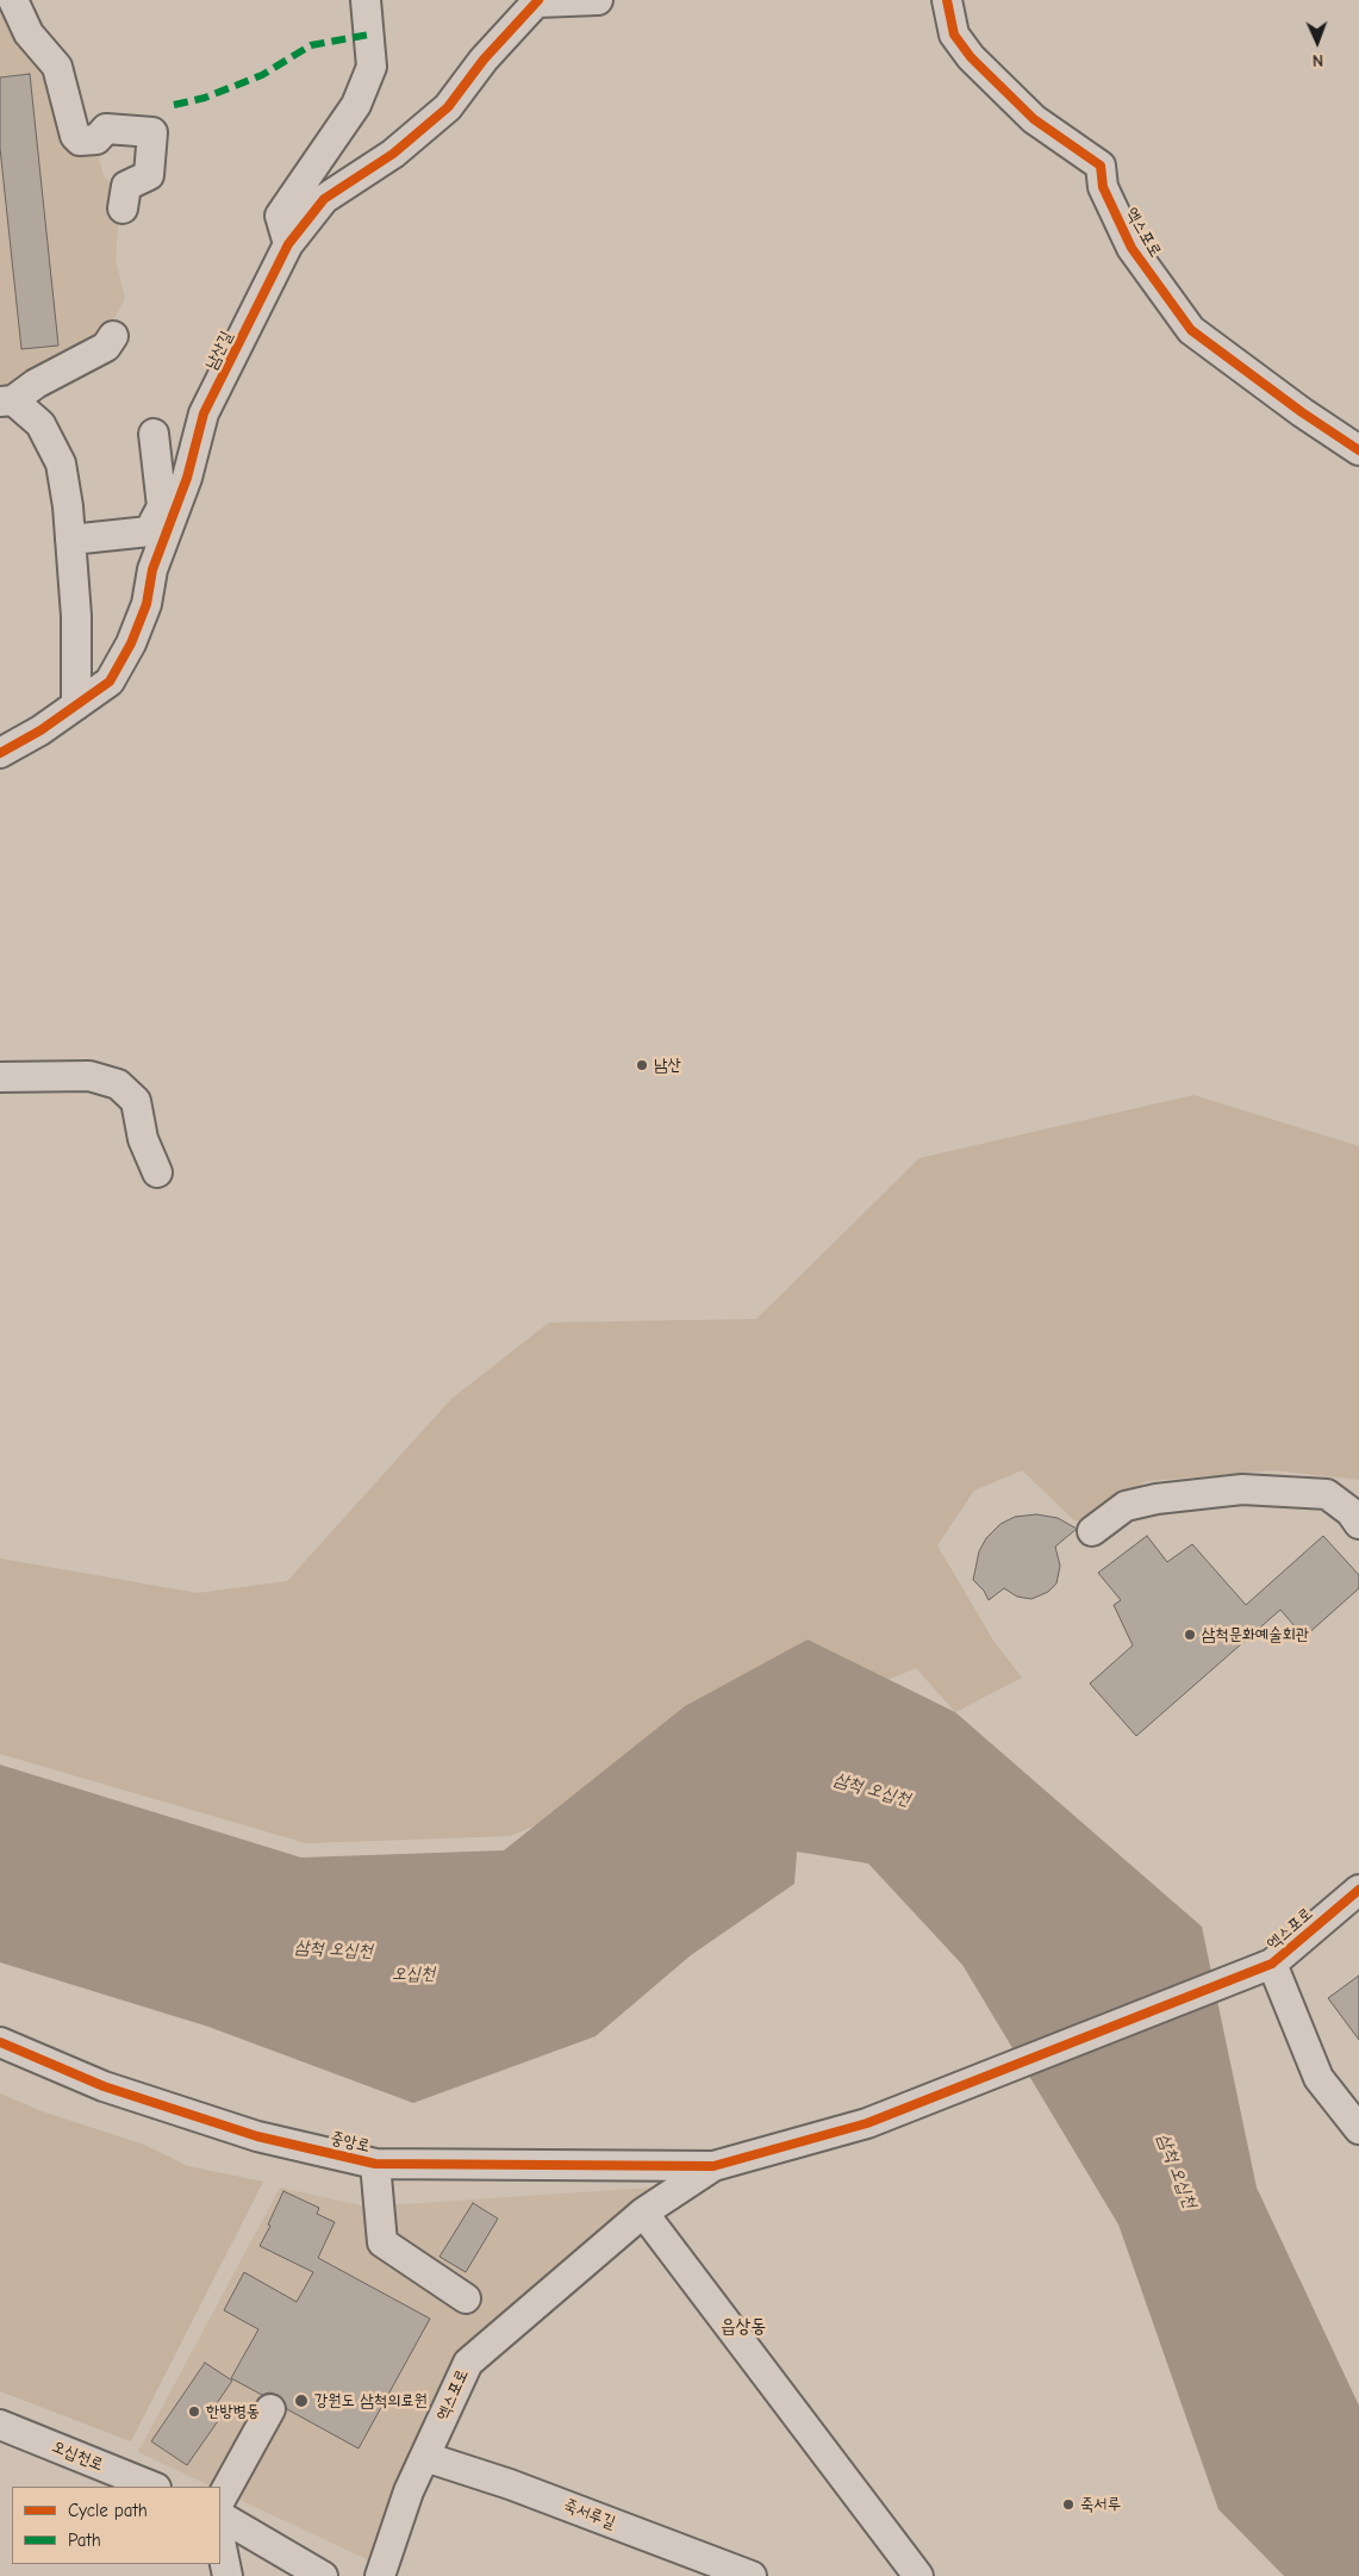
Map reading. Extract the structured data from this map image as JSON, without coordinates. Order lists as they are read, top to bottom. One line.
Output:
{"streets":{"street":["엑스포로","남산길","중앙로","오십천로","죽서루길"]},"crossings":[["엑스포로","중앙로"],["엑스포로","죽서루길"]],"districts":["읍상동"],"water":["삼척 오십천","오십천"],"places":["남산","삼척문화예술회관","강원도 삼척의료원","한방병동","죽서루"],"legend":["Cycle path","Path"],"north":"bottom"}
